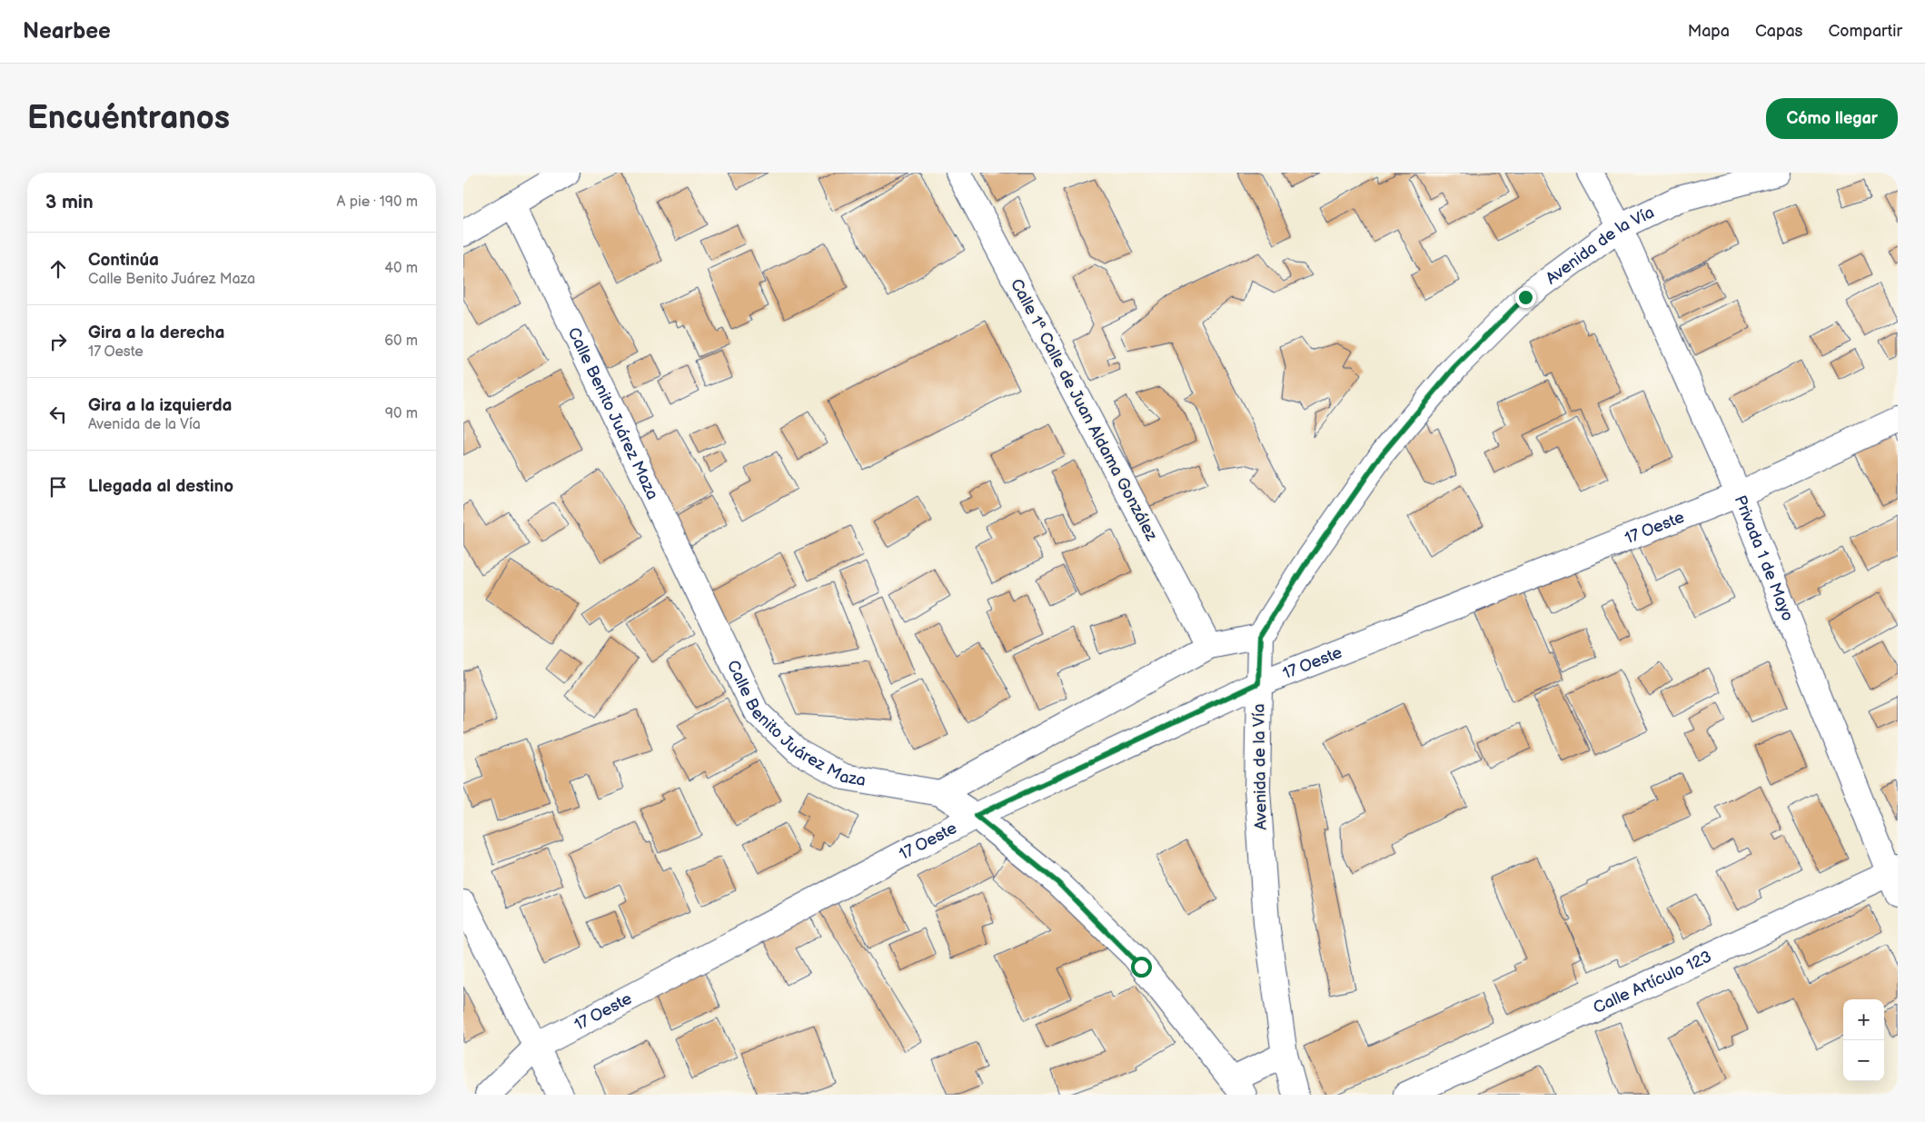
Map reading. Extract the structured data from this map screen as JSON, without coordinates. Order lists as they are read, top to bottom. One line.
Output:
{"streets":{"street":["Avenida de la Vía","Calle 1ª Calle de Juan Aldama González","Calle Benito Juárez Maza","17 Oeste","Privada 1 de Mayo","Calle Artículo 123"]},"crossings":[["Avenida de la Vía","17 Oeste"],["Avenida de la Vía","Privada 1 de Mayo"],["Calle Benito Juárez Maza","17 Oeste"],["17 Oeste","Privada 1 de Mayo"],["Privada 1 de Mayo","Calle Artículo 123"]],"page":{"header":"Nearbee","nav":["Mapa","Capas","Compartir"],"buttons":"Cómo llegar","title":"Encuéntranos","heading":["3 min","A pie · 190 m"],"list":[["Continúa","Calle Benito Juárez Maza","40 m"],["Gira a la derecha","17 Oeste","60 m"],["Gira a la izquierda","Avenida de la Vía","90 m"],"Llegada al destino"],"map_buttons":["+","−"]}}
